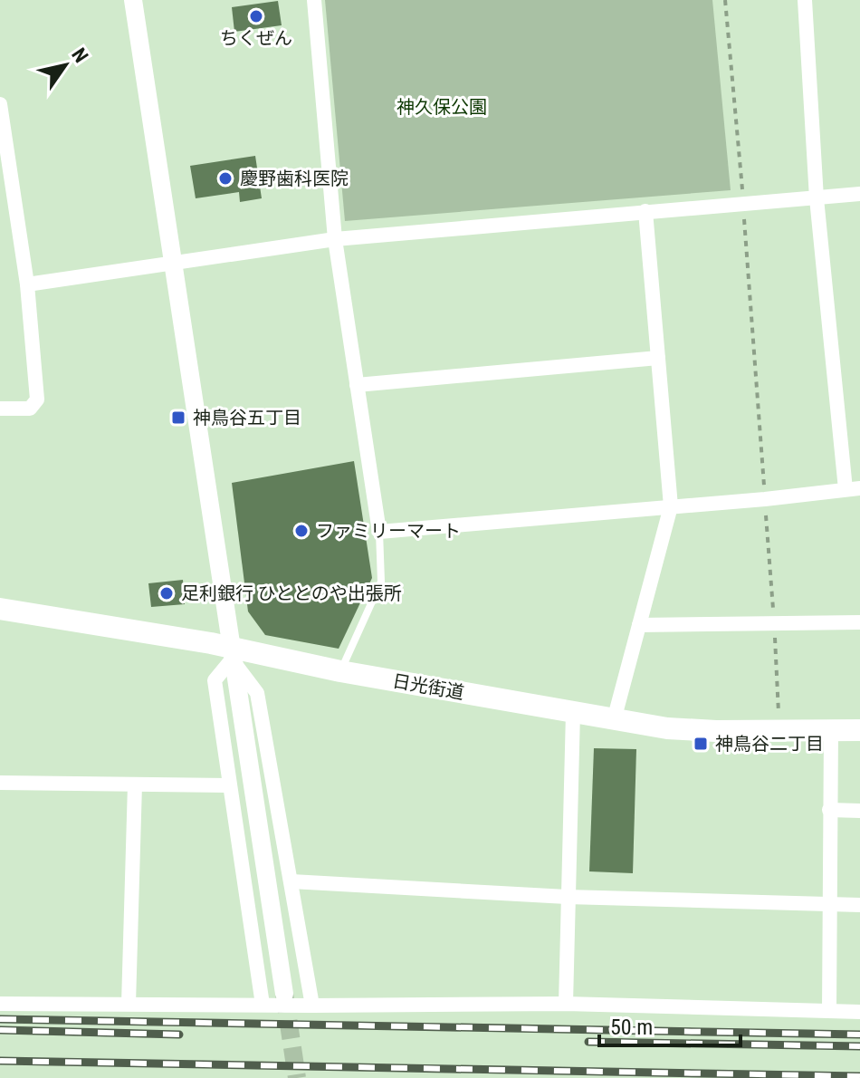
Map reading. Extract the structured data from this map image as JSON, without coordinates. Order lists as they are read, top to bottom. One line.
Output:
{"streets":{"main road":["日光街道"]},"parks":["神久保公園"],"places":{"other":["ちくぜん","慶野歯科医院","ファミリーマート","足利銀行 ひととのや出張所"],"transit":["神鳥谷五丁目","神鳥谷二丁目"]},"scale_bar":"50 m","north":"top right"}
